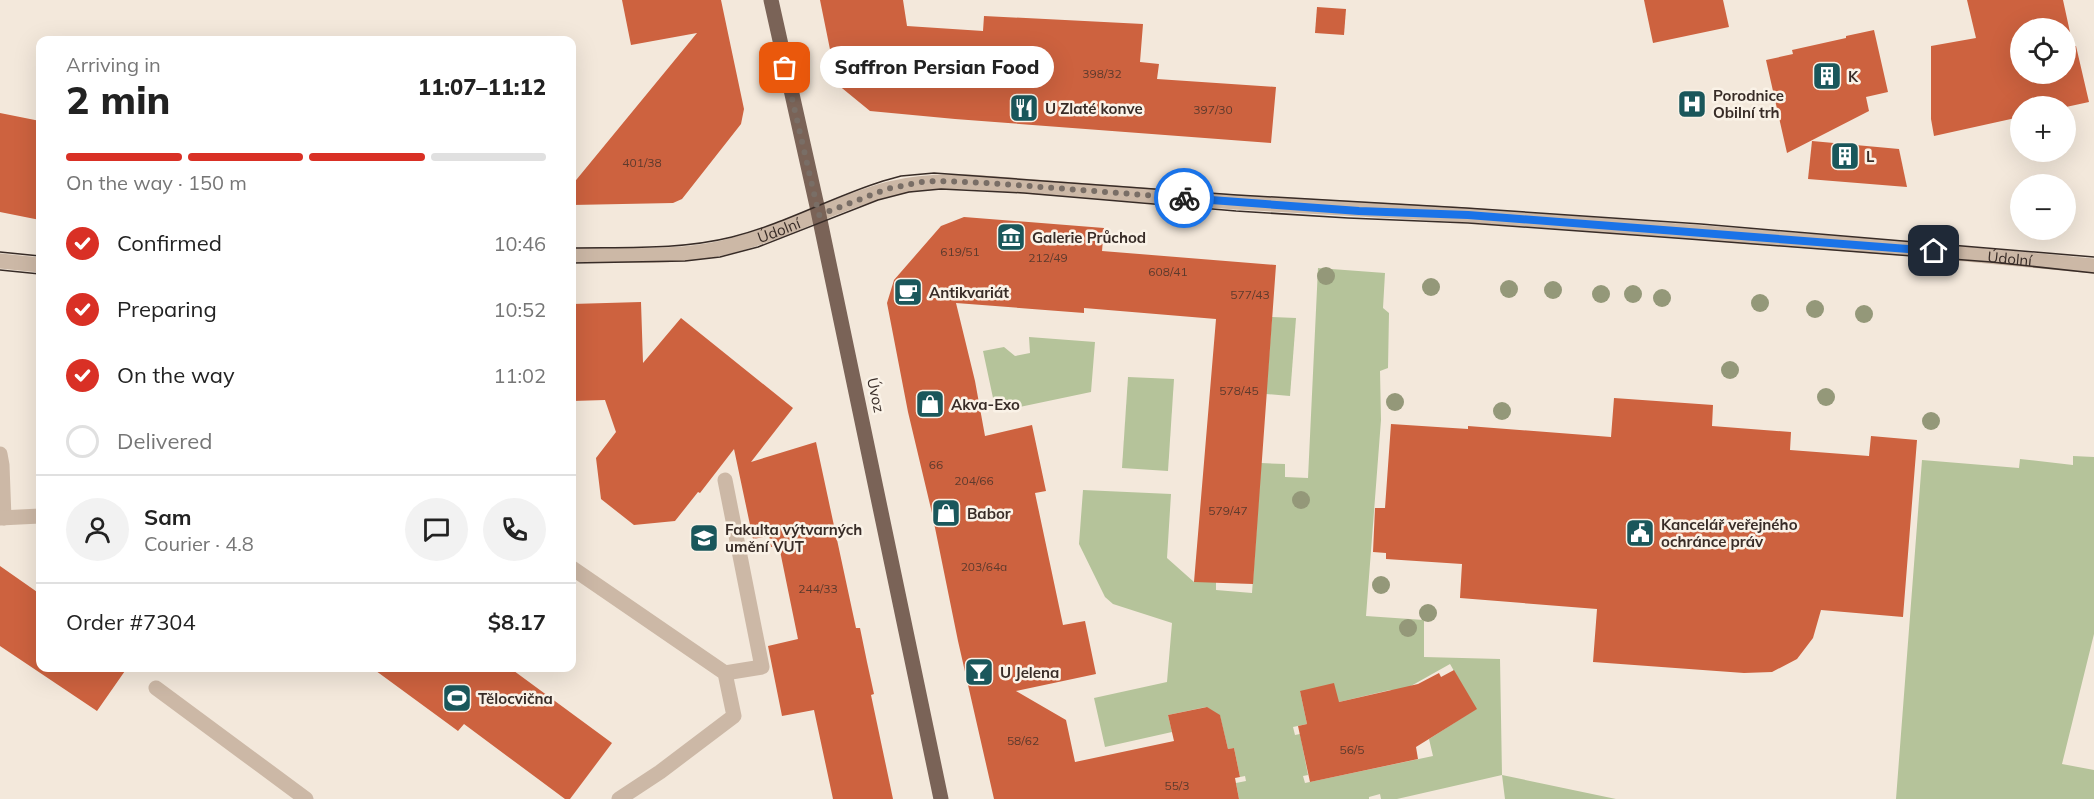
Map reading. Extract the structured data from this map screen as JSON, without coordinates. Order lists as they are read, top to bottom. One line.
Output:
{"streets":{"main road":["Úvoz"],"street":["Údolní"]},"crossings":[["Údolní","Úvoz"]],"places":{"other":["Saffron Persian Food"],"building":["K","L"],"hospital":["Porodnice Obilní trh"],"restaurant":["U Zlaté konve"],"museum":["Galerie Průchod"],"cafe":["Antikvariát"],"shop":["Akva-Exo","Babor"],"public building":["Kancelář veřejného ochránce práv"],"school or university":["Fakulta výtvarných umění VUT"],"bar":["U Jelena"],"sports":["Tělocvična"]},"house_numbers":["398/32","397/30","401/38","619/51","212/49","608/41","577/43","578/45","66","204/66","579/47","203/64a","244/33","58/62","56/5","55/3"],"page":{"map_buttons":["+","−"],"heading":["2 min","Arriving in","11:07–11:12"],"panel":["Sam","Courier · 4.8","Order #7304","$8.17"],"bubble":"Saffron Persian Food","bar":"On the way · 150 m","list":[["Confirmed","10:46"],["Preparing","10:52"],["On the way","11:02"],"Delivered"]}}
